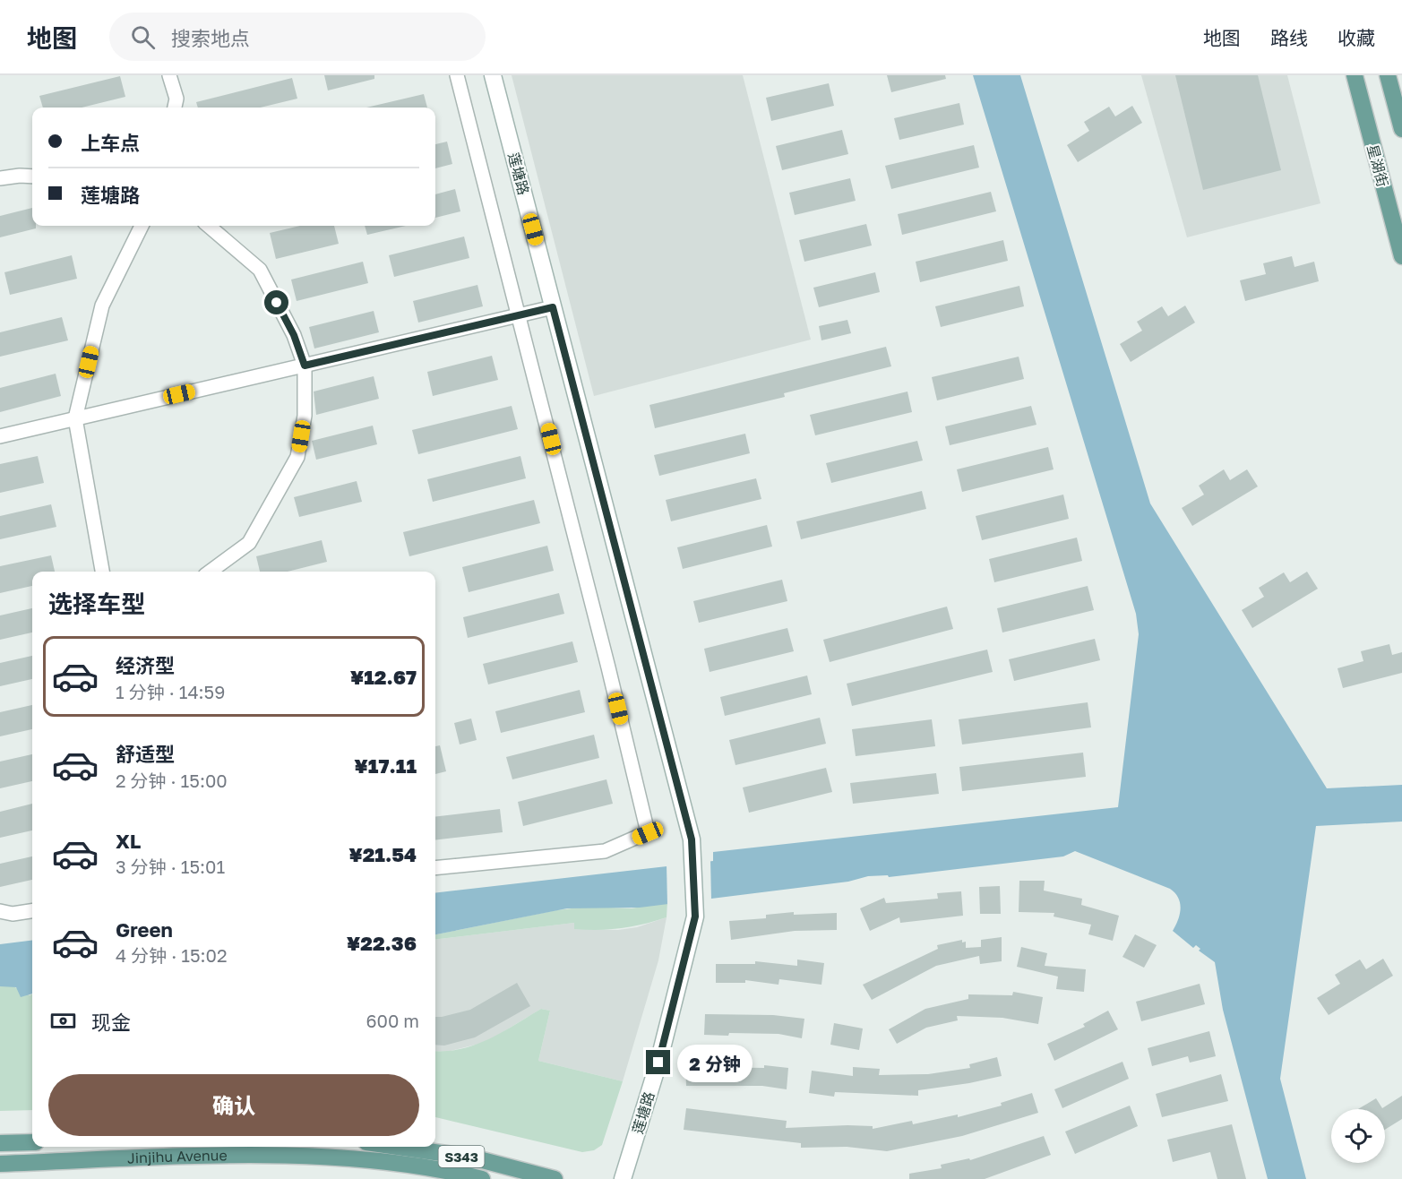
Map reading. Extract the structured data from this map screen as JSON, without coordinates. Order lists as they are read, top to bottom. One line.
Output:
{"streets":{"main road":["星湖街","S343","Jinjihu Avenue"],"street":["莲塘路"]},"page":{"header":"地图","search":"搜索地点","nav":["地图","路线","收藏"],"banner":["上车点","莲塘路"],"heading":"选择车型","list":[{"name":"经济型","note":"1 分钟 · 14:59","value":"¥12.67"},{"name":"舒适型","note":"2 分钟 · 15:00","value":"¥17.11"},{"name":"XL","note":"3 分钟 · 15:01","value":"¥21.54"},{"name":"Green","note":"4 分钟 · 15:02","value":"¥22.36"}],"pay":["现金","600 m"],"bubble":"2 分钟","buttons":"确认"}}
